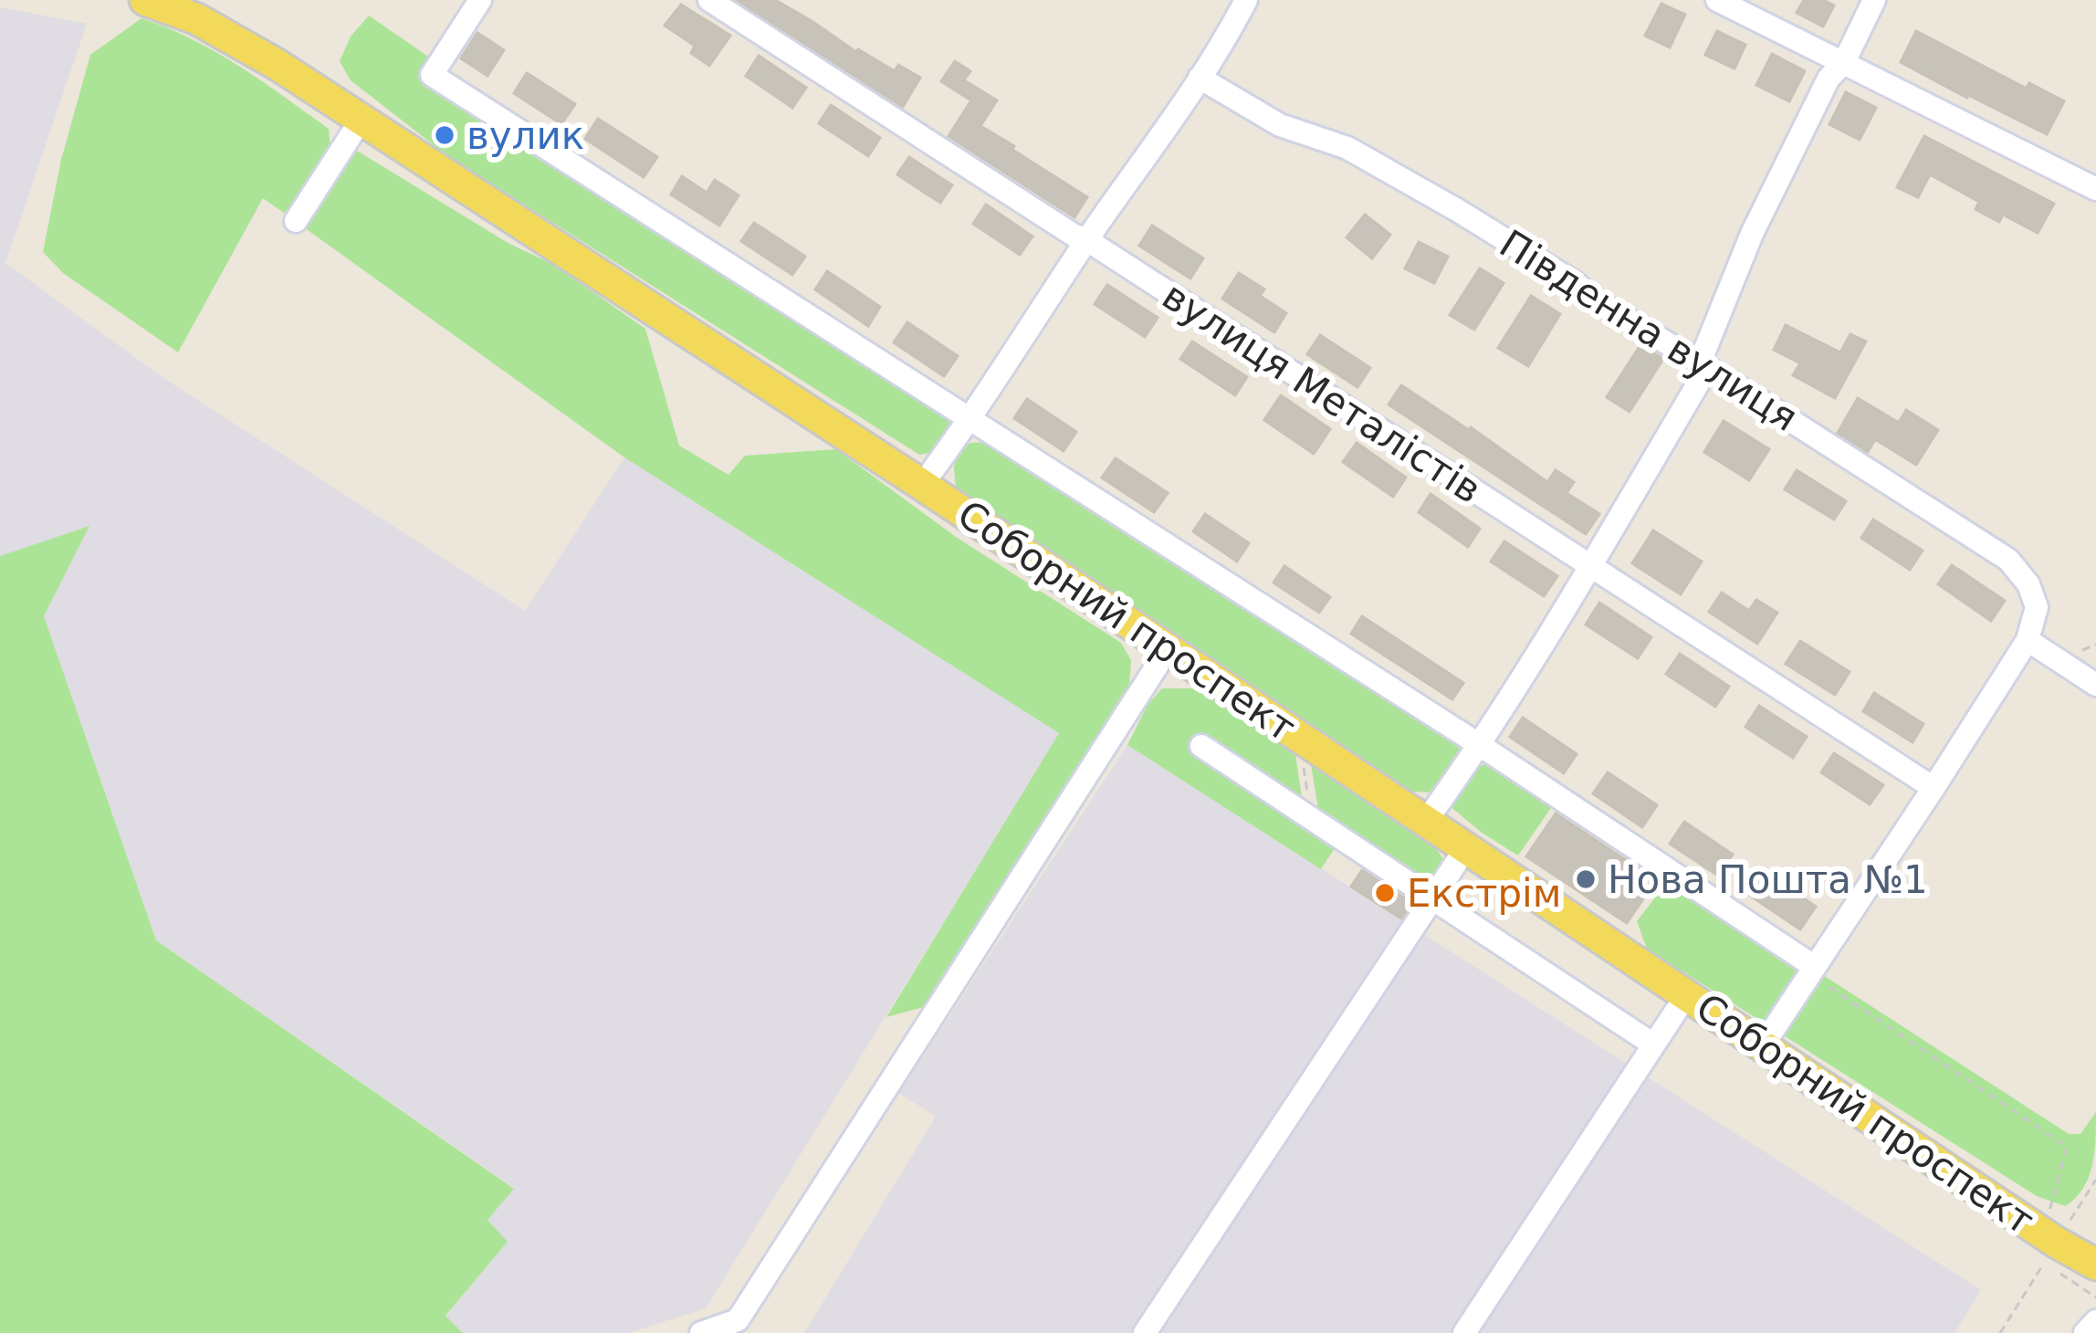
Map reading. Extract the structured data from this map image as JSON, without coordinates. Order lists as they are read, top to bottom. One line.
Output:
{"streets":{"main road":["Соборний проспект"],"street":["Південна вулиця","вулиця Металістів"]},"places":["вулик","Нова Пошта №1","Екстрім"]}
